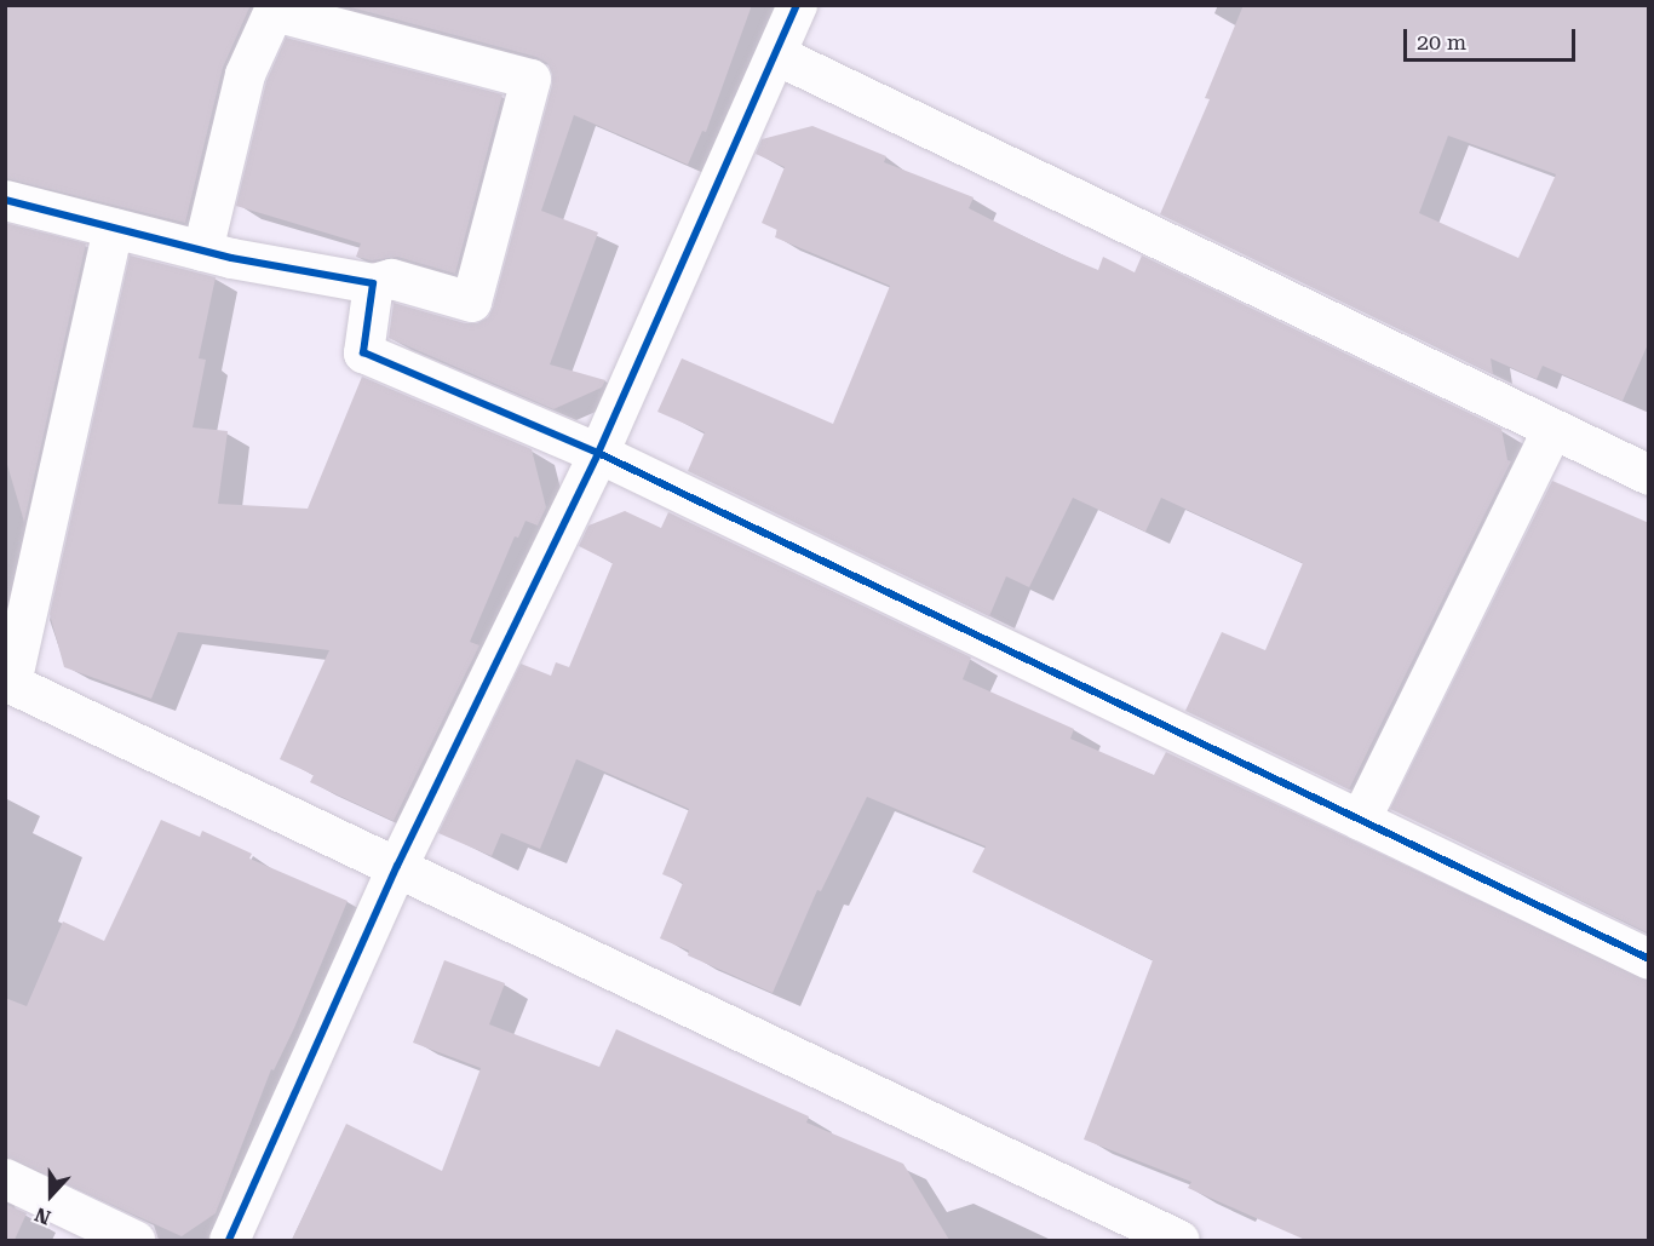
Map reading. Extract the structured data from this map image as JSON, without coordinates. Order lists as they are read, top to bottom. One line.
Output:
{"scale_bar":"20 m","north":"bottom"}
